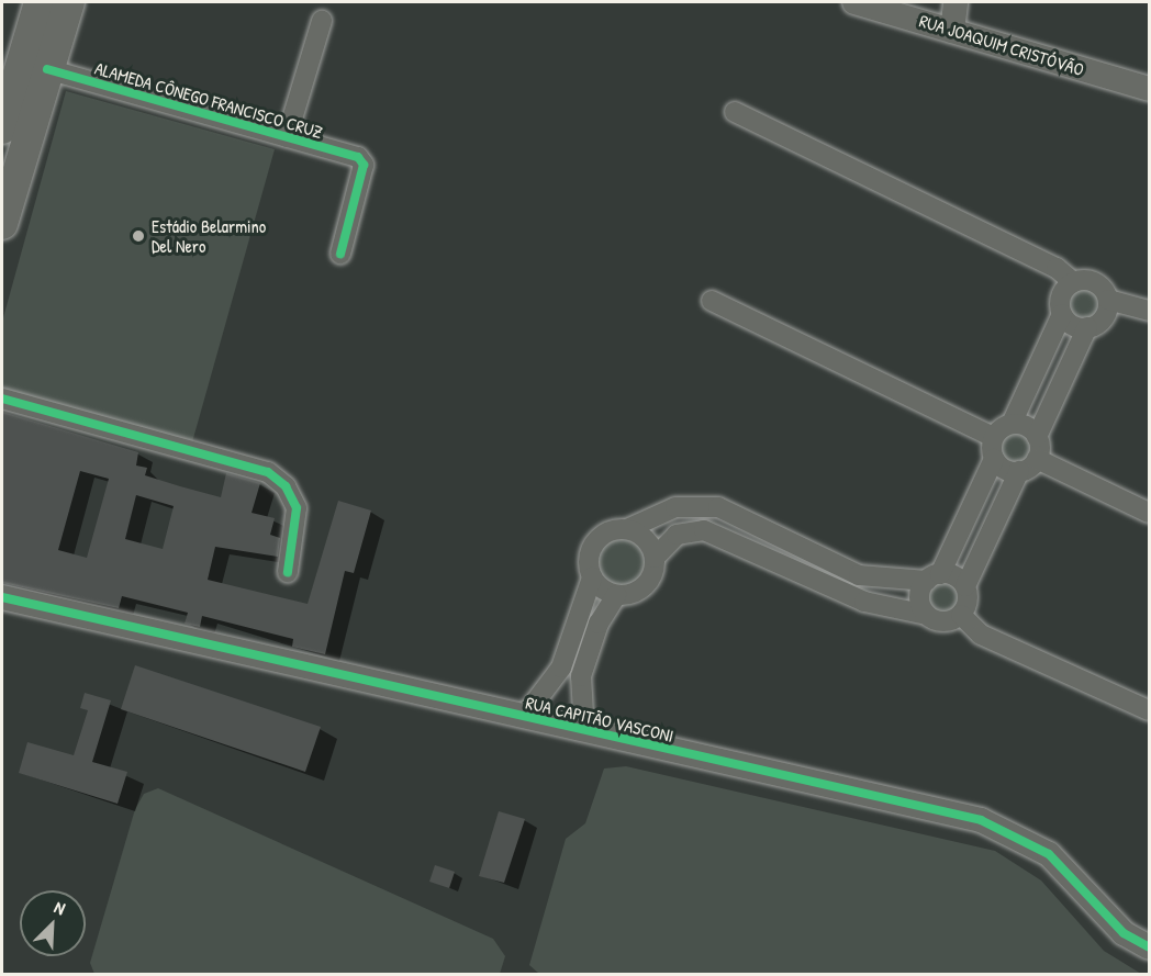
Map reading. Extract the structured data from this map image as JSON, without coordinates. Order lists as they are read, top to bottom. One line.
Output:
{"streets":{"street":["RUA JOAQUIM CRISTÓVÃO","ALAMEDA CÔNEGO FRANCISCO CRUZ","RUA CAPITÃO VASCONI"]},"places":["Estádio Belarmino Del Nero"],"north":"top right"}
